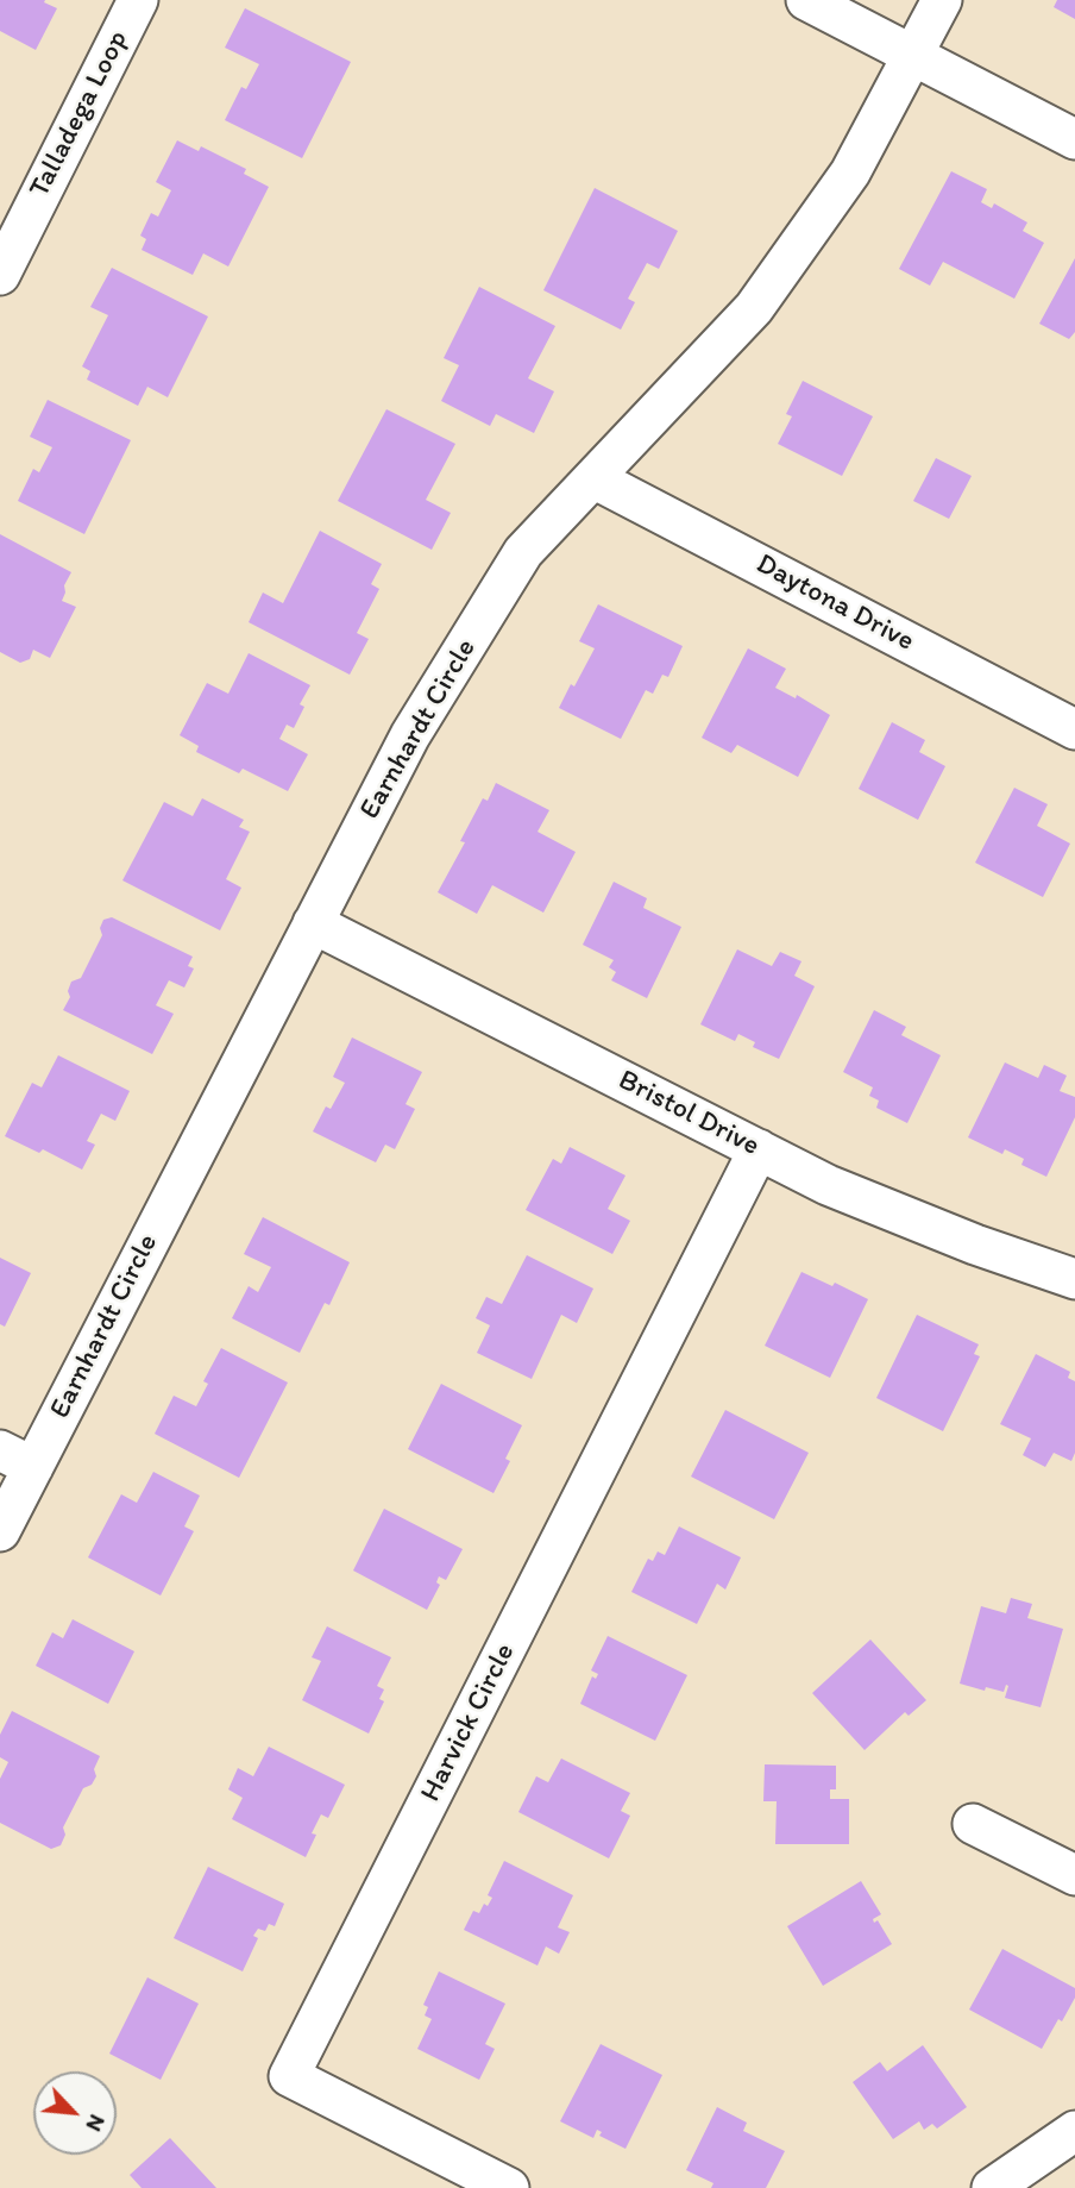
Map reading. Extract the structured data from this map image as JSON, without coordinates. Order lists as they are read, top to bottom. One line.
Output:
{"streets":{"street":["Talladega Loop","Daytona Drive","Earnhardt Circle","Bristol Drive","Harvick Circle"]},"crossings":[["Daytona Drive","Earnhardt Circle"],["Earnhardt Circle","Bristol Drive"],["Bristol Drive","Harvick Circle"]],"north":"bottom right"}
